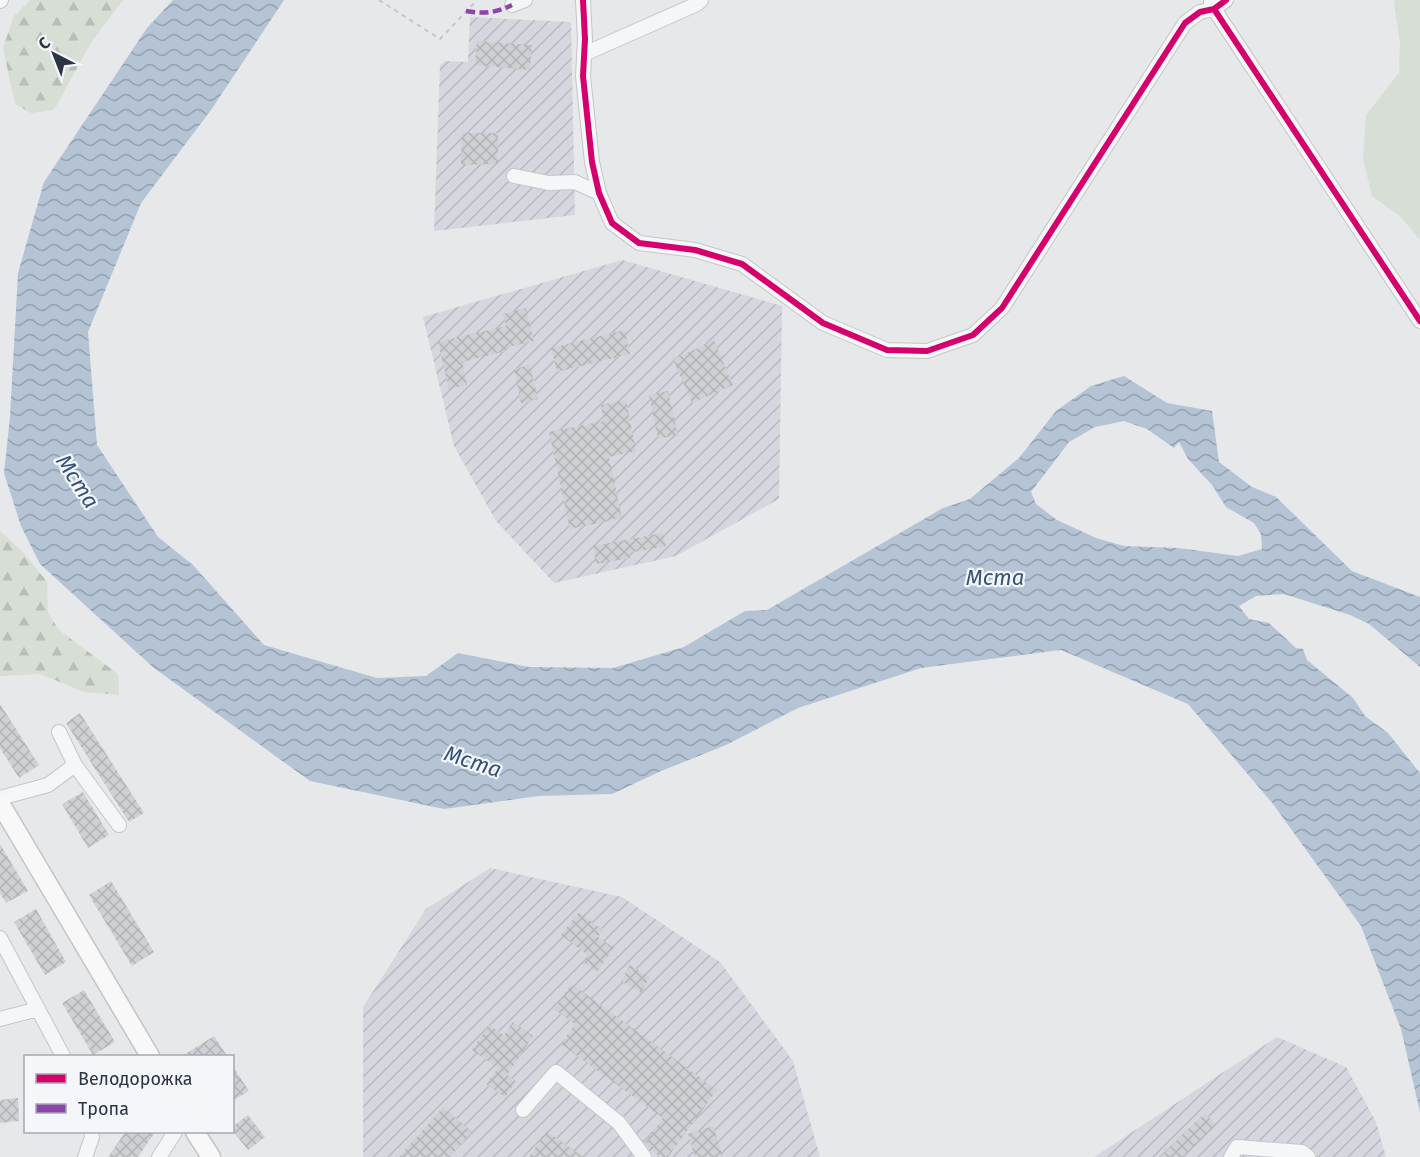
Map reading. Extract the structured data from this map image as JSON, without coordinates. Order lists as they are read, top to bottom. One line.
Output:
{"water":["Мста"],"legend":["Велодорожка","Тропа"],"north":"top left"}
